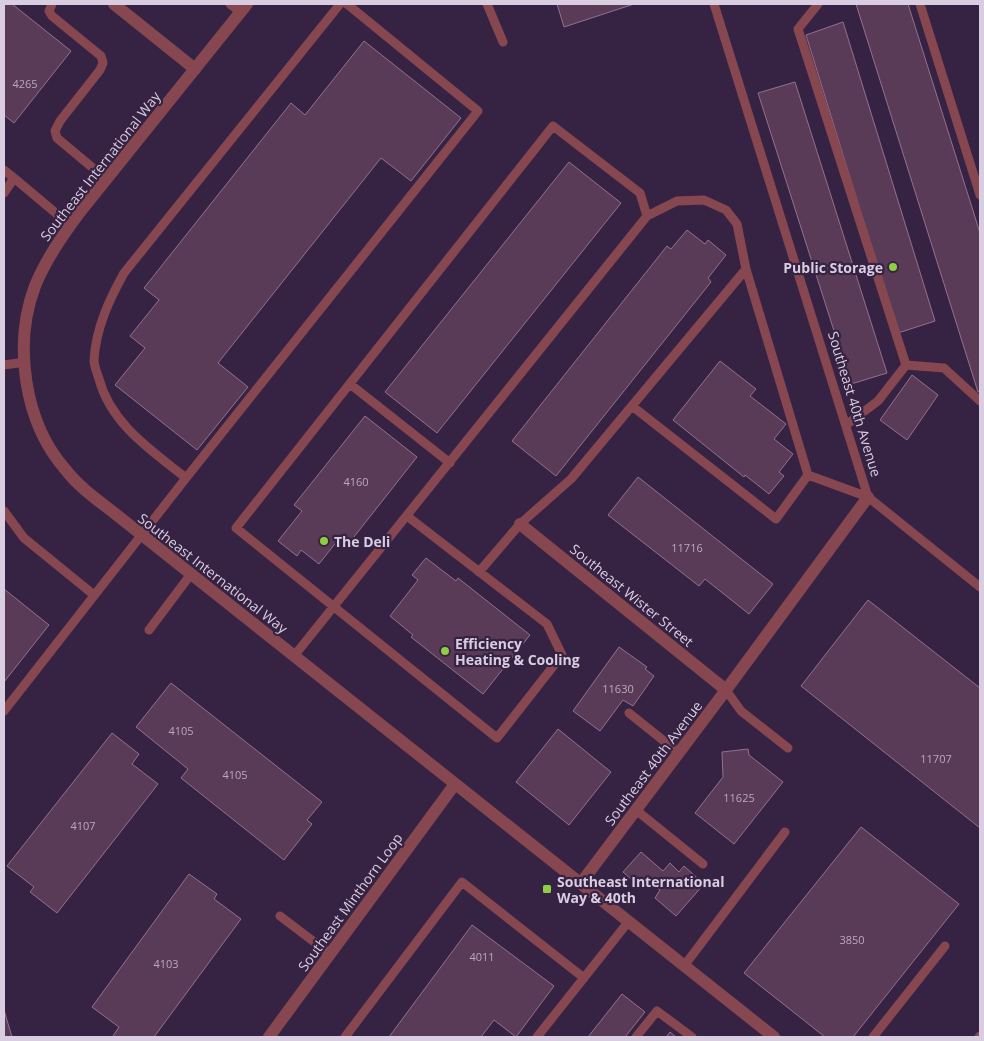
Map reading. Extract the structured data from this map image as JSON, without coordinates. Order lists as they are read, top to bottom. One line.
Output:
{"streets":{"street":["Southeast International Way","Southeast 40th Avenue","Southeast Wister Street","Southeast Minthorn Loop"]},"crossings":[["Southeast International Way","Southeast 40th Avenue"],["Southeast International Way","Southeast Minthorn Loop"],["Southeast 40th Avenue","Southeast Wister Street"]],"places":{"other":["Public Storage","The Deli","Efficiency Heating & Cooling"],"transit":["Southeast International Way & 40th"]},"house_numbers":["4265","4160","11716","11630","4105","11707","4105","11625","4107","3850","4011","4103"]}
